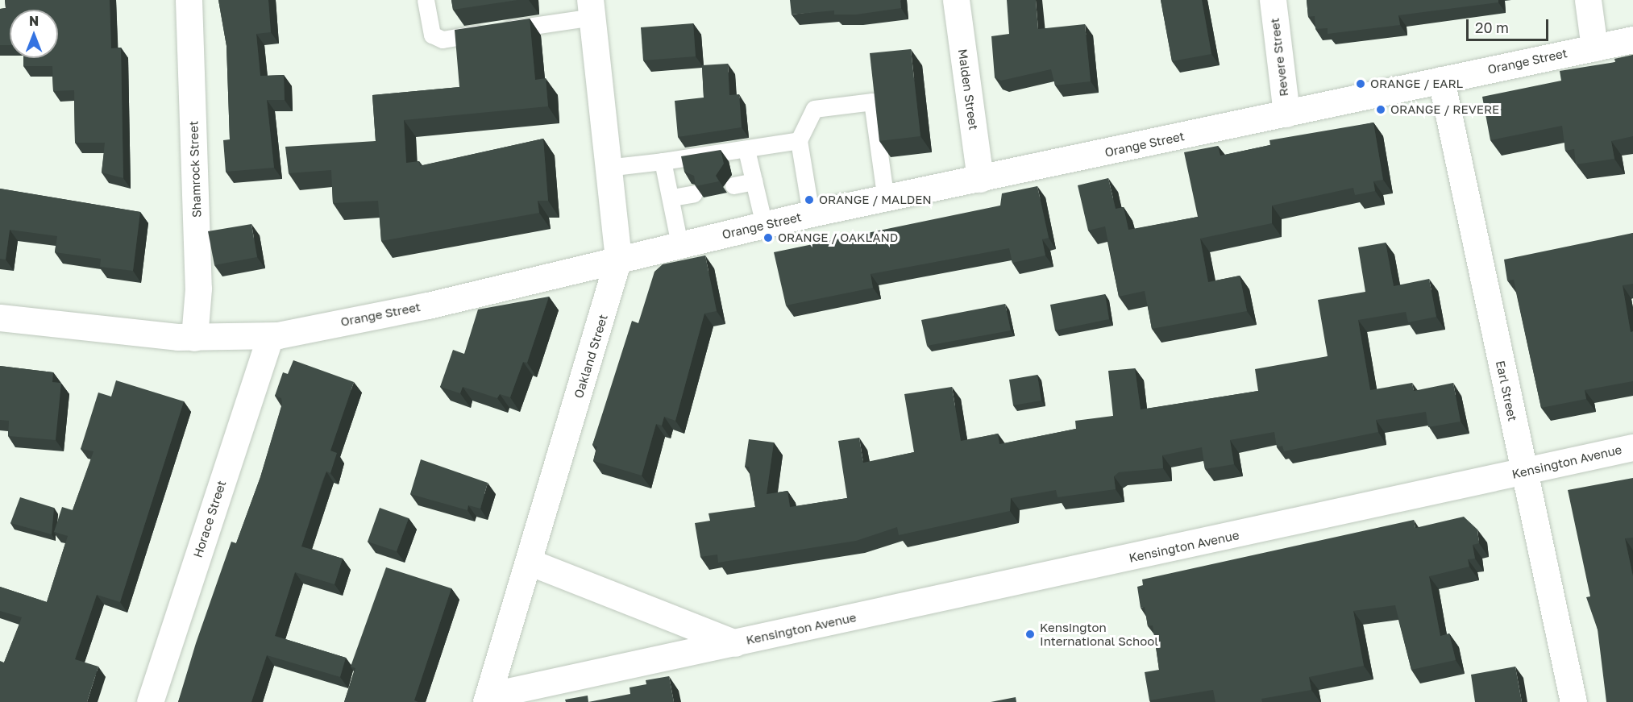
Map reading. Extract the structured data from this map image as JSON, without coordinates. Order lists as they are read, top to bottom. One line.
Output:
{"streets":{"street":["Revere Street","Orange Street","Malden Street","Shamrock Street","Oakland Street","Earl Street","Kensington Avenue","Horace Street"]},"crossings":[["Revere Street","Orange Street"],["Orange Street","Malden Street"],["Orange Street","Shamrock Street"],["Orange Street","Oakland Street"],["Orange Street","Earl Street"],["Orange Street","Horace Street"],["Oakland Street","Kensington Avenue"],["Earl Street","Kensington Avenue"]],"places":["ORANGE / EARL","ORANGE / REVERE","ORANGE / MALDEN","ORANGE / OAKLAND","Kensington International School"],"scale_bar":"20 m","north":"top"}
